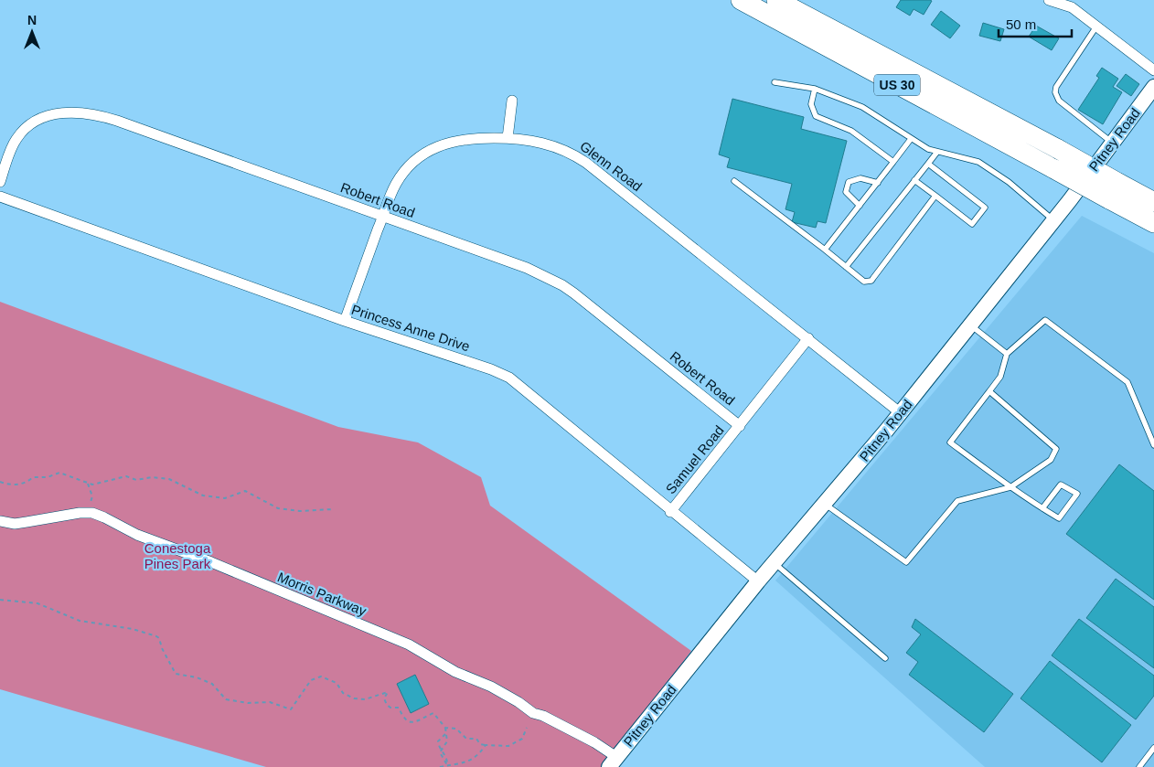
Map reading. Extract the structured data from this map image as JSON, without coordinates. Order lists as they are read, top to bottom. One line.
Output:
{"streets":{"highway":["US 30"],"main road":["Pitney Road"],"street":["Glenn Road","Robert Road","Princess Anne Drive","Samuel Road","Morris Parkway"]},"crossings":[["Pitney Road","Glenn Road"],["Pitney Road","Princess Anne Drive"],["Pitney Road","Morris Parkway"],["Glenn Road","Robert Road"],["Glenn Road","Princess Anne Drive"],["Glenn Road","Samuel Road"],["Robert Road","Samuel Road"],["Princess Anne Drive","Samuel Road"]],"parks":["Conestoga Pines Park"],"scale_bar":"50 m","north":"top"}
